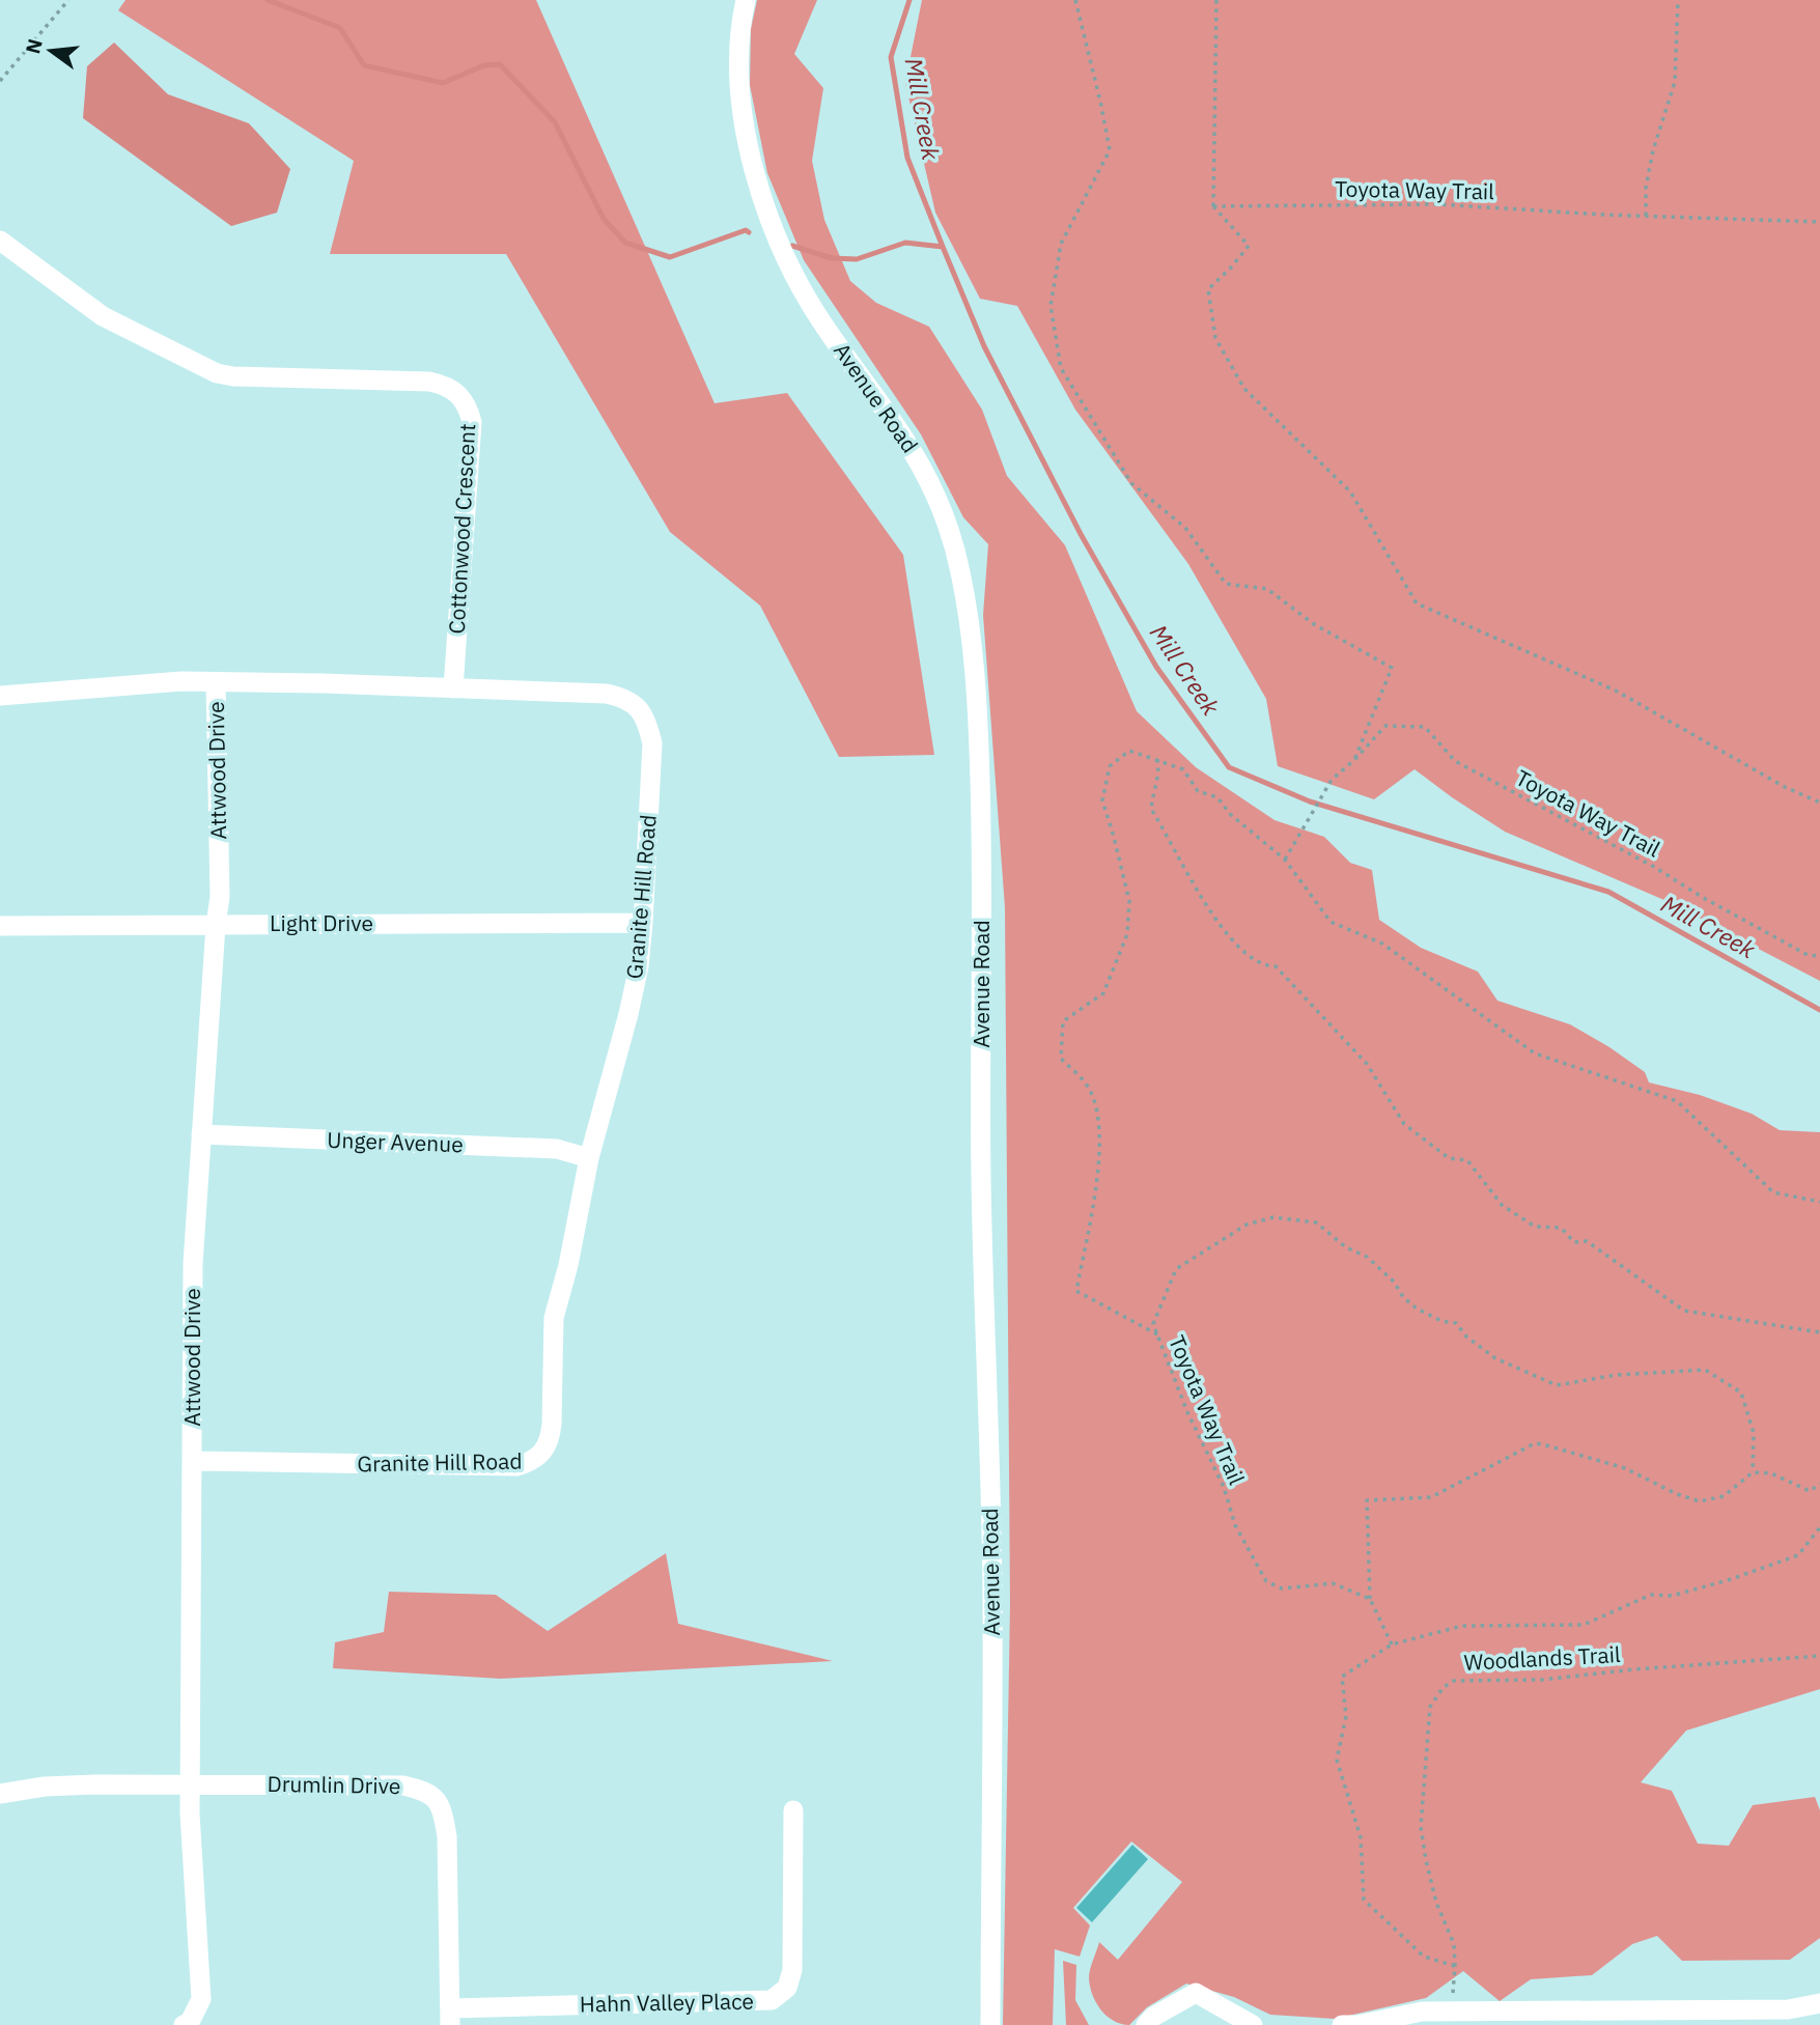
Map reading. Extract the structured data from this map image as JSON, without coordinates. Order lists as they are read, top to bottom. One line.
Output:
{"streets":{"street":["Avenue Road","Cottonwood Crescent","Attwood Drive","Granite Hill Road","Light Drive","Unger Avenue","Drumlin Drive","Hahn Valley Place"],"path":["Toyota Way Trail","Woodlands Trail"]},"crossings":[["Cottonwood Crescent","Granite Hill Road"],["Attwood Drive","Granite Hill Road"],["Attwood Drive","Light Drive"],["Attwood Drive","Unger Avenue"],["Attwood Drive","Drumlin Drive"],["Granite Hill Road","Light Drive"],["Granite Hill Road","Unger Avenue"],["Drumlin Drive","Hahn Valley Place"]],"water":["Mill Creek"],"north":"left"}
